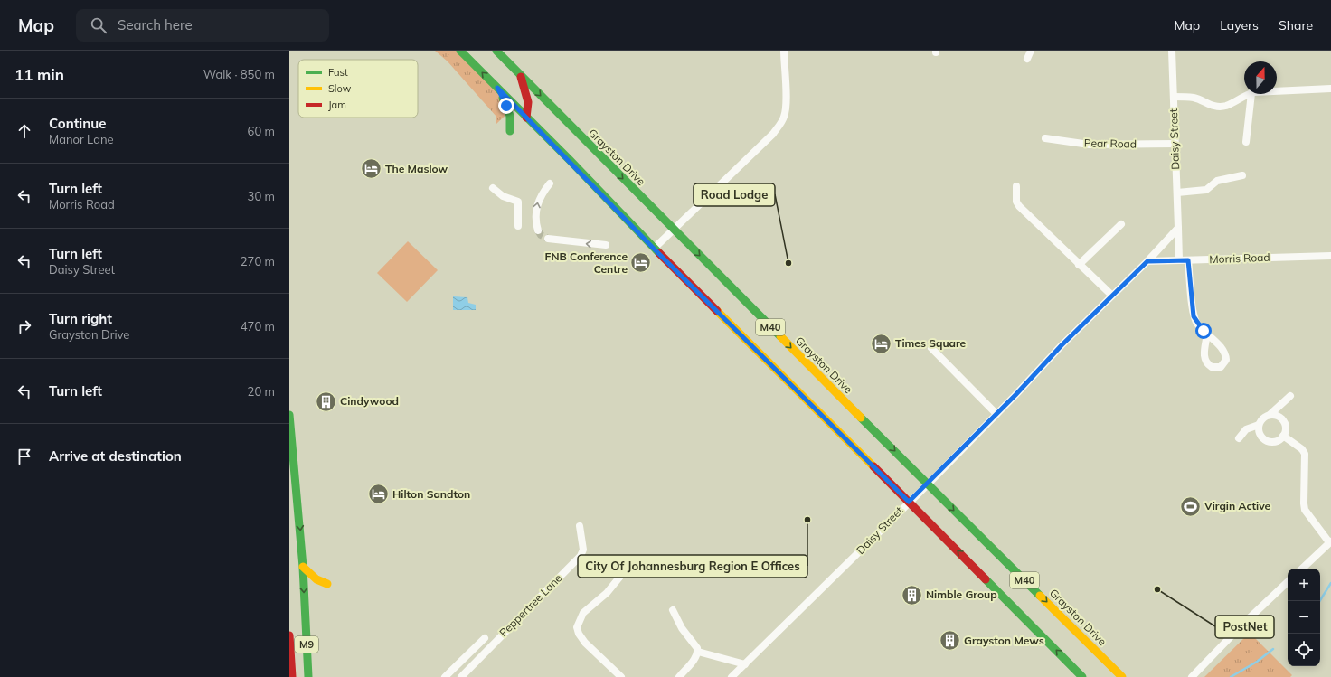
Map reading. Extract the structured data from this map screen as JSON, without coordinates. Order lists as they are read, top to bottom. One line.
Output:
{"streets":{"main road":["Grayston Drive","M40","M9"],"street":["Daisy Street","Pear Road","Morris Road","Peppertree Lane"]},"crossings":[["Daisy Street","Pear Road"],["Daisy Street","Grayston Drive"],["Daisy Street","Morris Road"],["Daisy Street","M40"]],"places":{"hotel":["The Maslow","FNB Conference Centre","Times Square","Hilton Sandton"],"other":["Road Lodge","City Of Johannesburg Region E Offices","PostNet"],"building":["Cindywood","Nimble Group","Grayston Mews"],"sports":["Virgin Active"]},"legend":["Fast","Slow","Jam"],"north":"top","page":{"header":"Map","search":"Search here","nav":["Map","Layers","Share"],"heading":["11 min","Walk · 850 m"],"list":[["Continue","Manor Lane","60 m"],["Turn left","Morris Road","30 m"],["Turn left","Daisy Street","270 m"],["Turn right","Grayston Drive","470 m"],["Turn left","20 m"],"Arrive at destination"],"map_buttons":["+","−"]}}
